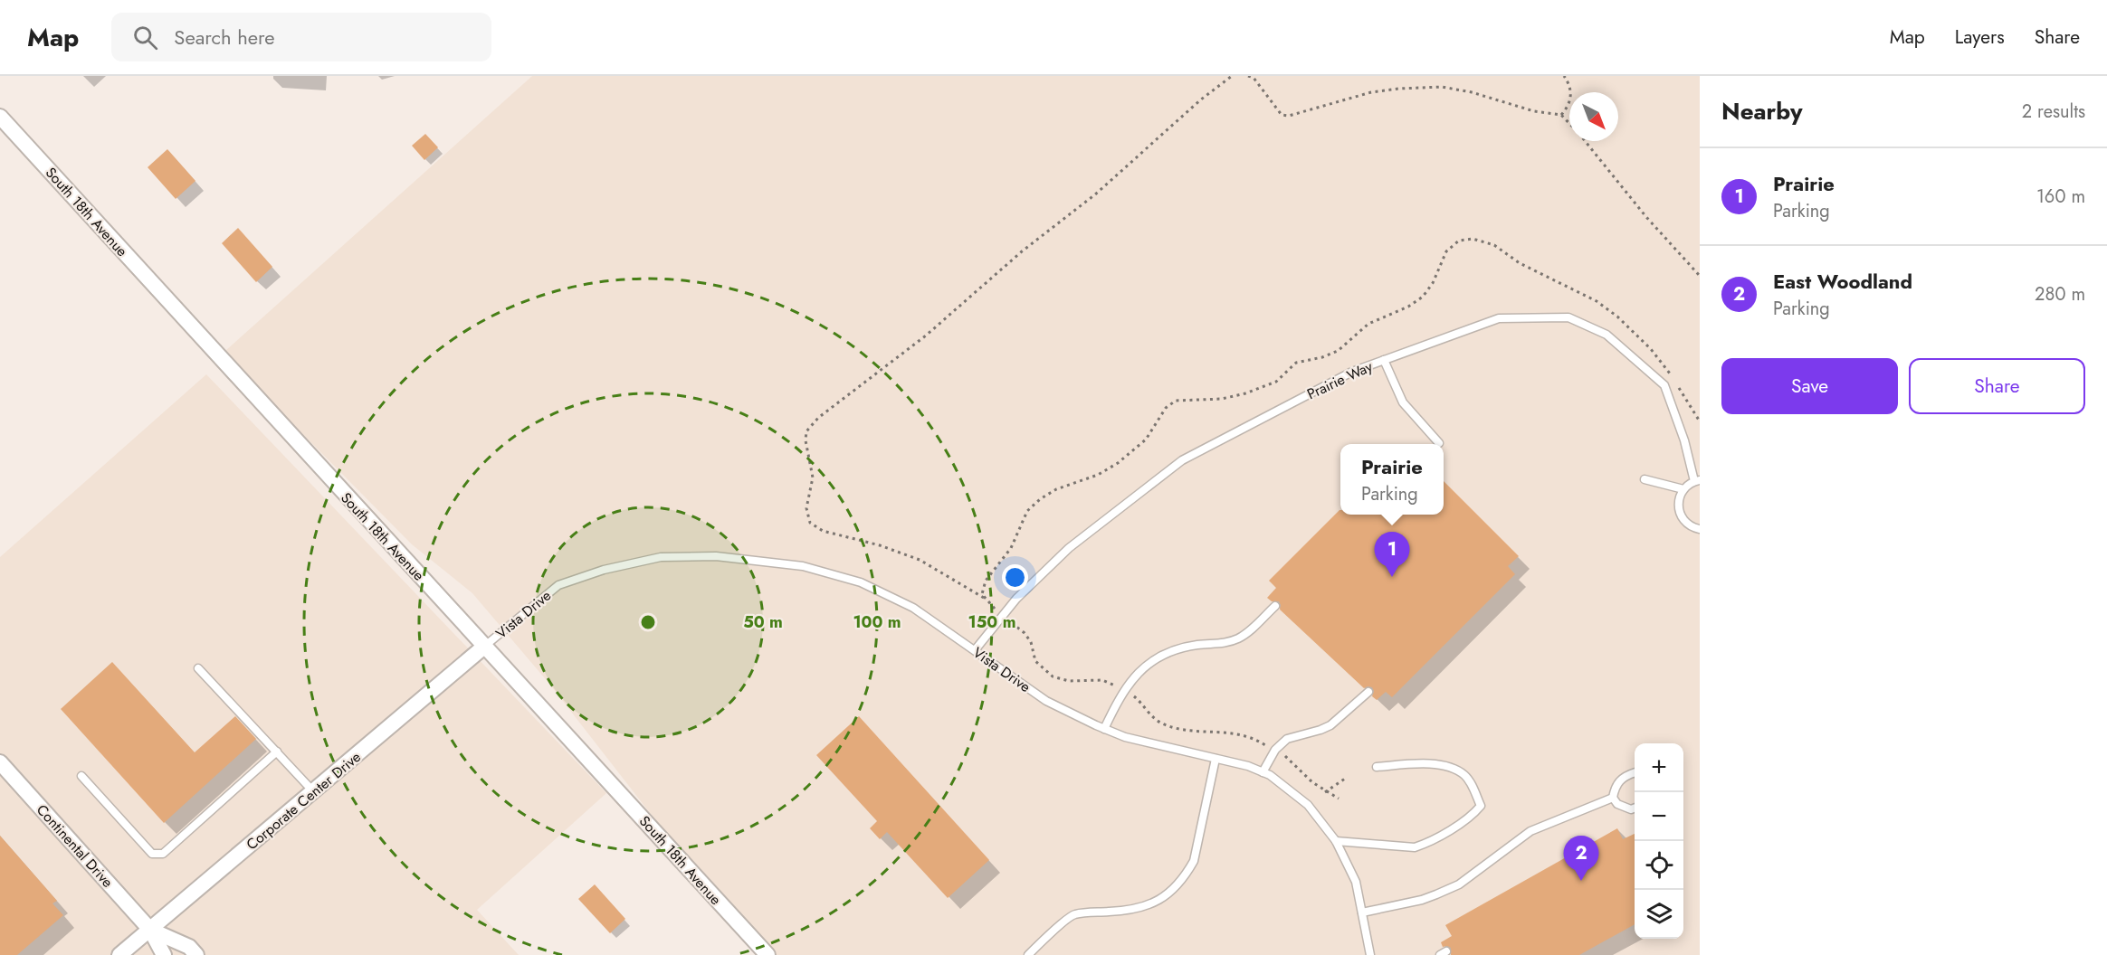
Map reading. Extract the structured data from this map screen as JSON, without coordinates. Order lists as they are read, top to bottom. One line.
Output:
{"streets":{"street":["South 18th Avenue","Corporate Center Drive","Continental Drive"],"lane":["Prairie Way","Vista Drive"]},"crossings":[["South 18th Avenue","Vista Drive"],["South 18th Avenue","Corporate Center Drive"],["Prairie Way","Vista Drive"],["Vista Drive","Corporate Center Drive"],["Corporate Center Drive","Continental Drive"]],"north":"bottom right","page":{"header":"Map","search":"Search here","nav":["Map","Layers","Share"],"heading":["Nearby","2 results"],"list":[{"mark":"1","name":"Prairie","note":"Parking","value":"160 m"},{"mark":"2","name":"East Woodland","note":"Parking","value":"280 m"}],"buttons":["Save","Share"],"popup":["Prairie","Parking"],"pins":["1","2"],"map_buttons":["+","−"]},"rings":["50 m","100 m","150 m"]}
